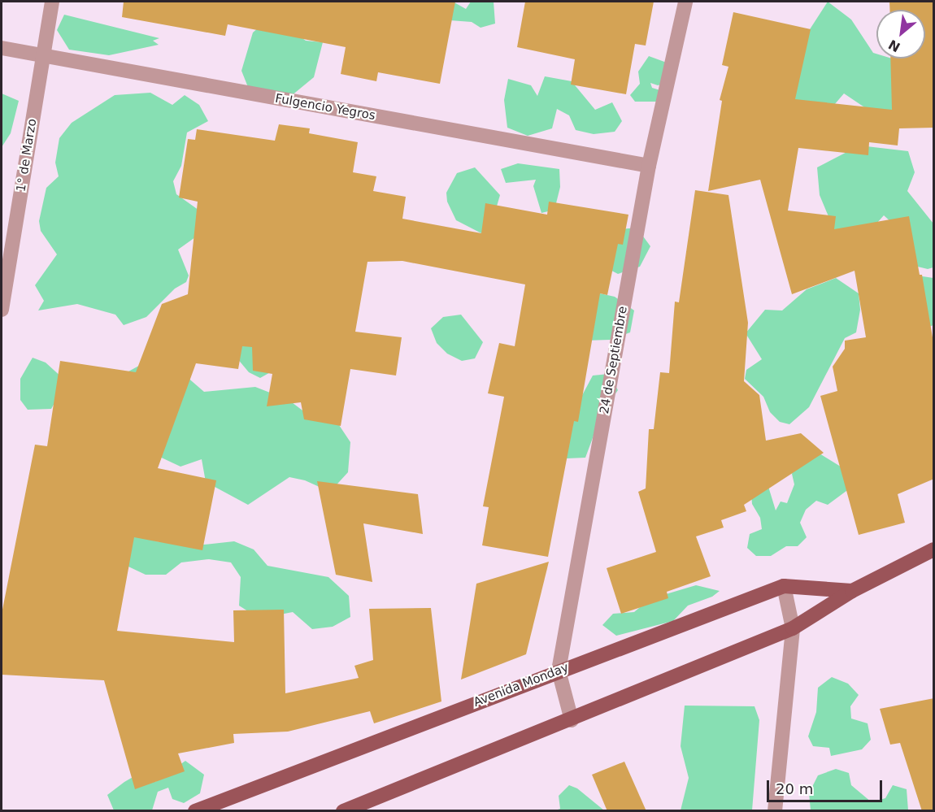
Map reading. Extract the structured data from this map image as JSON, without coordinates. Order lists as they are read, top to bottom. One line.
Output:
{"streets":{"main road":["Avenida Monday"],"street":["Fulgencio Yegros","1° de Marzo","24 de Septiembre"]},"crossings":[["Fulgencio Yegros","1° de Marzo"],["Fulgencio Yegros","24 de Septiembre"],["24 de Septiembre","Avenida Monday"]],"scale_bar":"20 m","north":"bottom left"}
